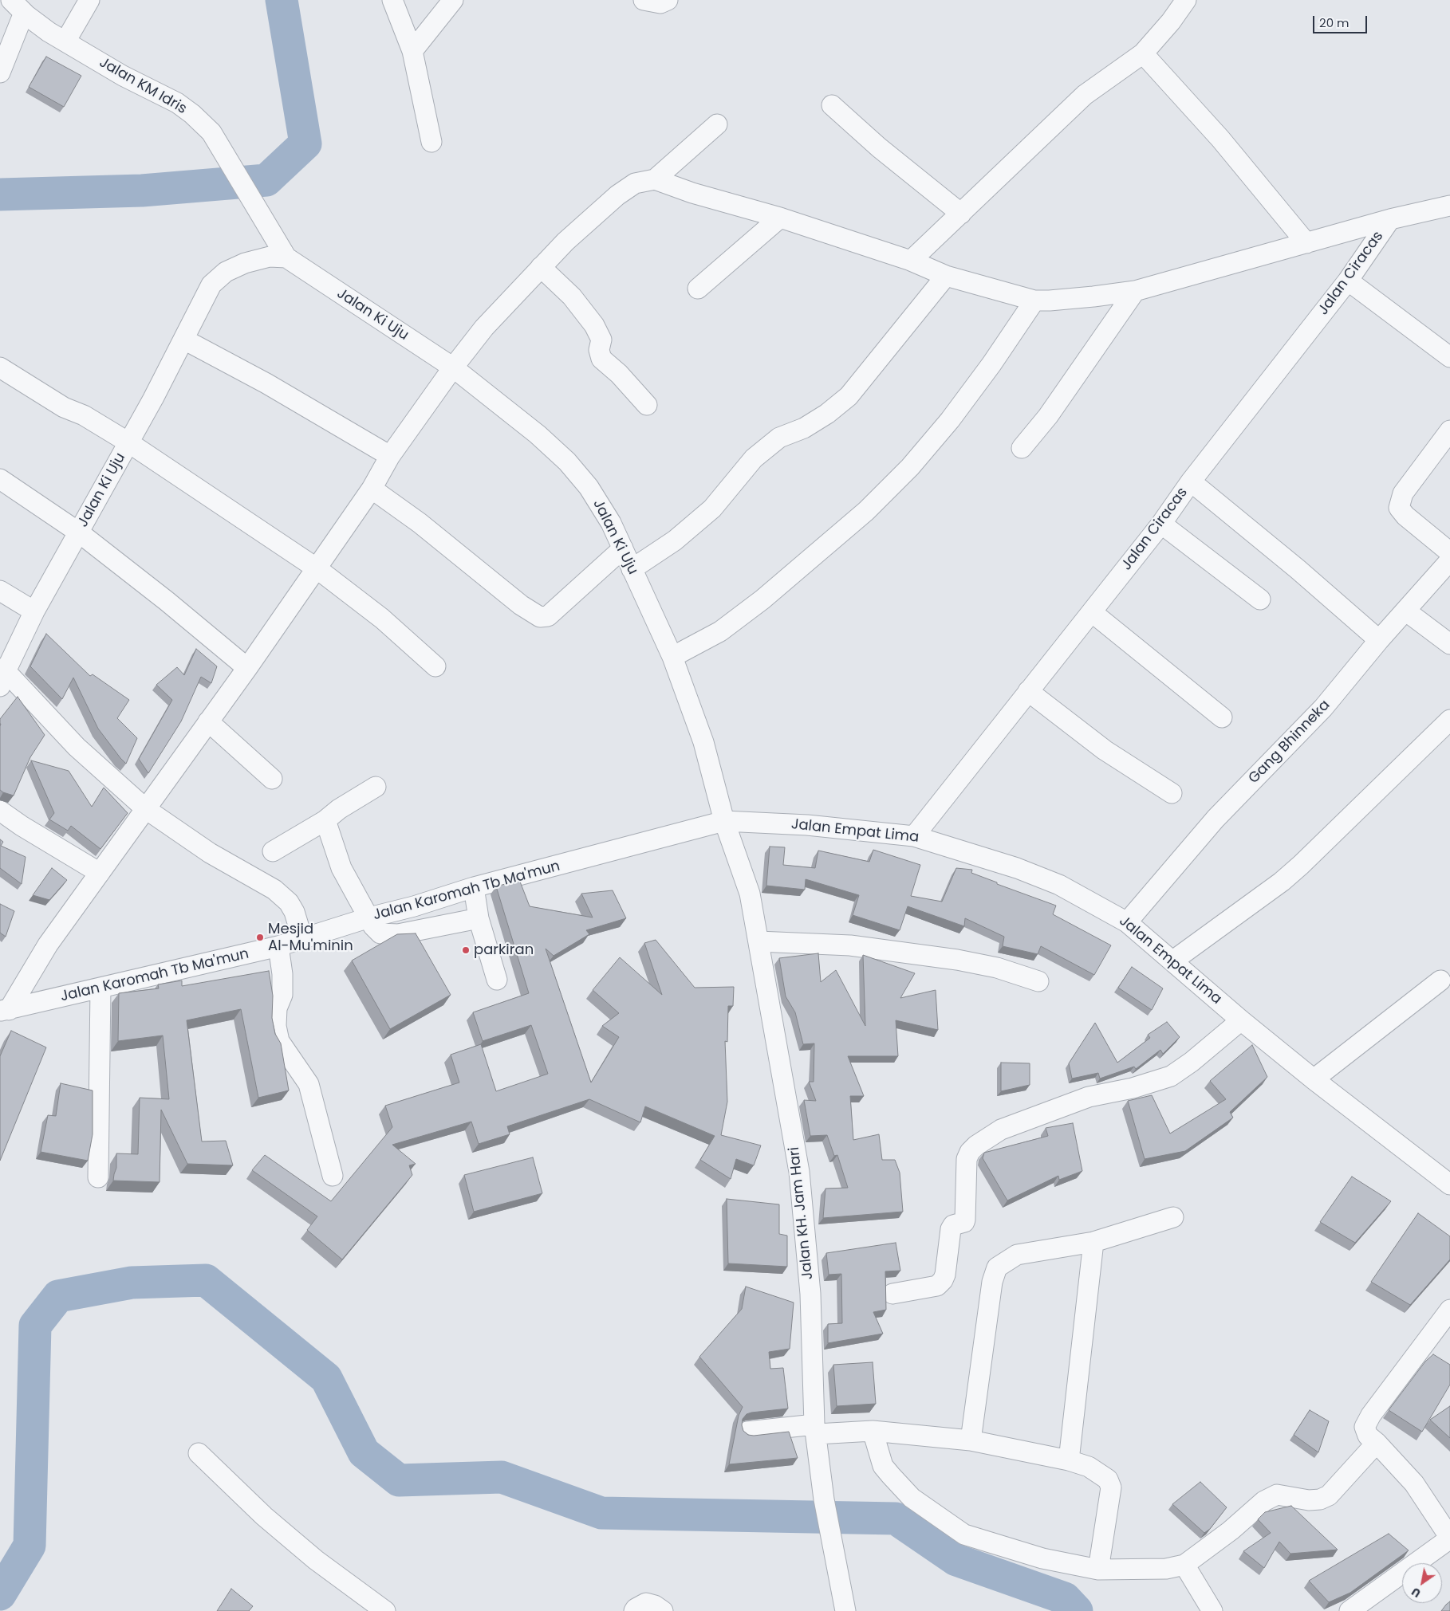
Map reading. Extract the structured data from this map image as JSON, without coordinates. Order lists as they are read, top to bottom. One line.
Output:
{"streets":{"street":["Jalan KM Idris","Jalan Ciracas","Jalan Ki Uju","Gang Bhinneka","Jalan Empat Lima","Jalan Karomah Tb Ma'mun","Jalan KH. Jam Hari"]},"crossings":[["Jalan KM Idris","Jalan Ki Uju"],["Jalan Ciracas","Jalan Empat Lima"],["Jalan Ki Uju","Jalan Empat Lima"],["Jalan Ki Uju","Jalan Karomah Tb Ma'mun"],["Jalan Ki Uju","Jalan KH. Jam Hari"],["Gang Bhinneka","Jalan Empat Lima"],["Jalan Empat Lima","Jalan Karomah Tb Ma'mun"],["Jalan Empat Lima","Jalan KH. Jam Hari"],["Jalan Karomah Tb Ma'mun","Jalan KH. Jam Hari"]],"places":["Mesjid Al-Mu'minin","parkiran"],"scale_bar":"20 m","north":"bottom left"}
